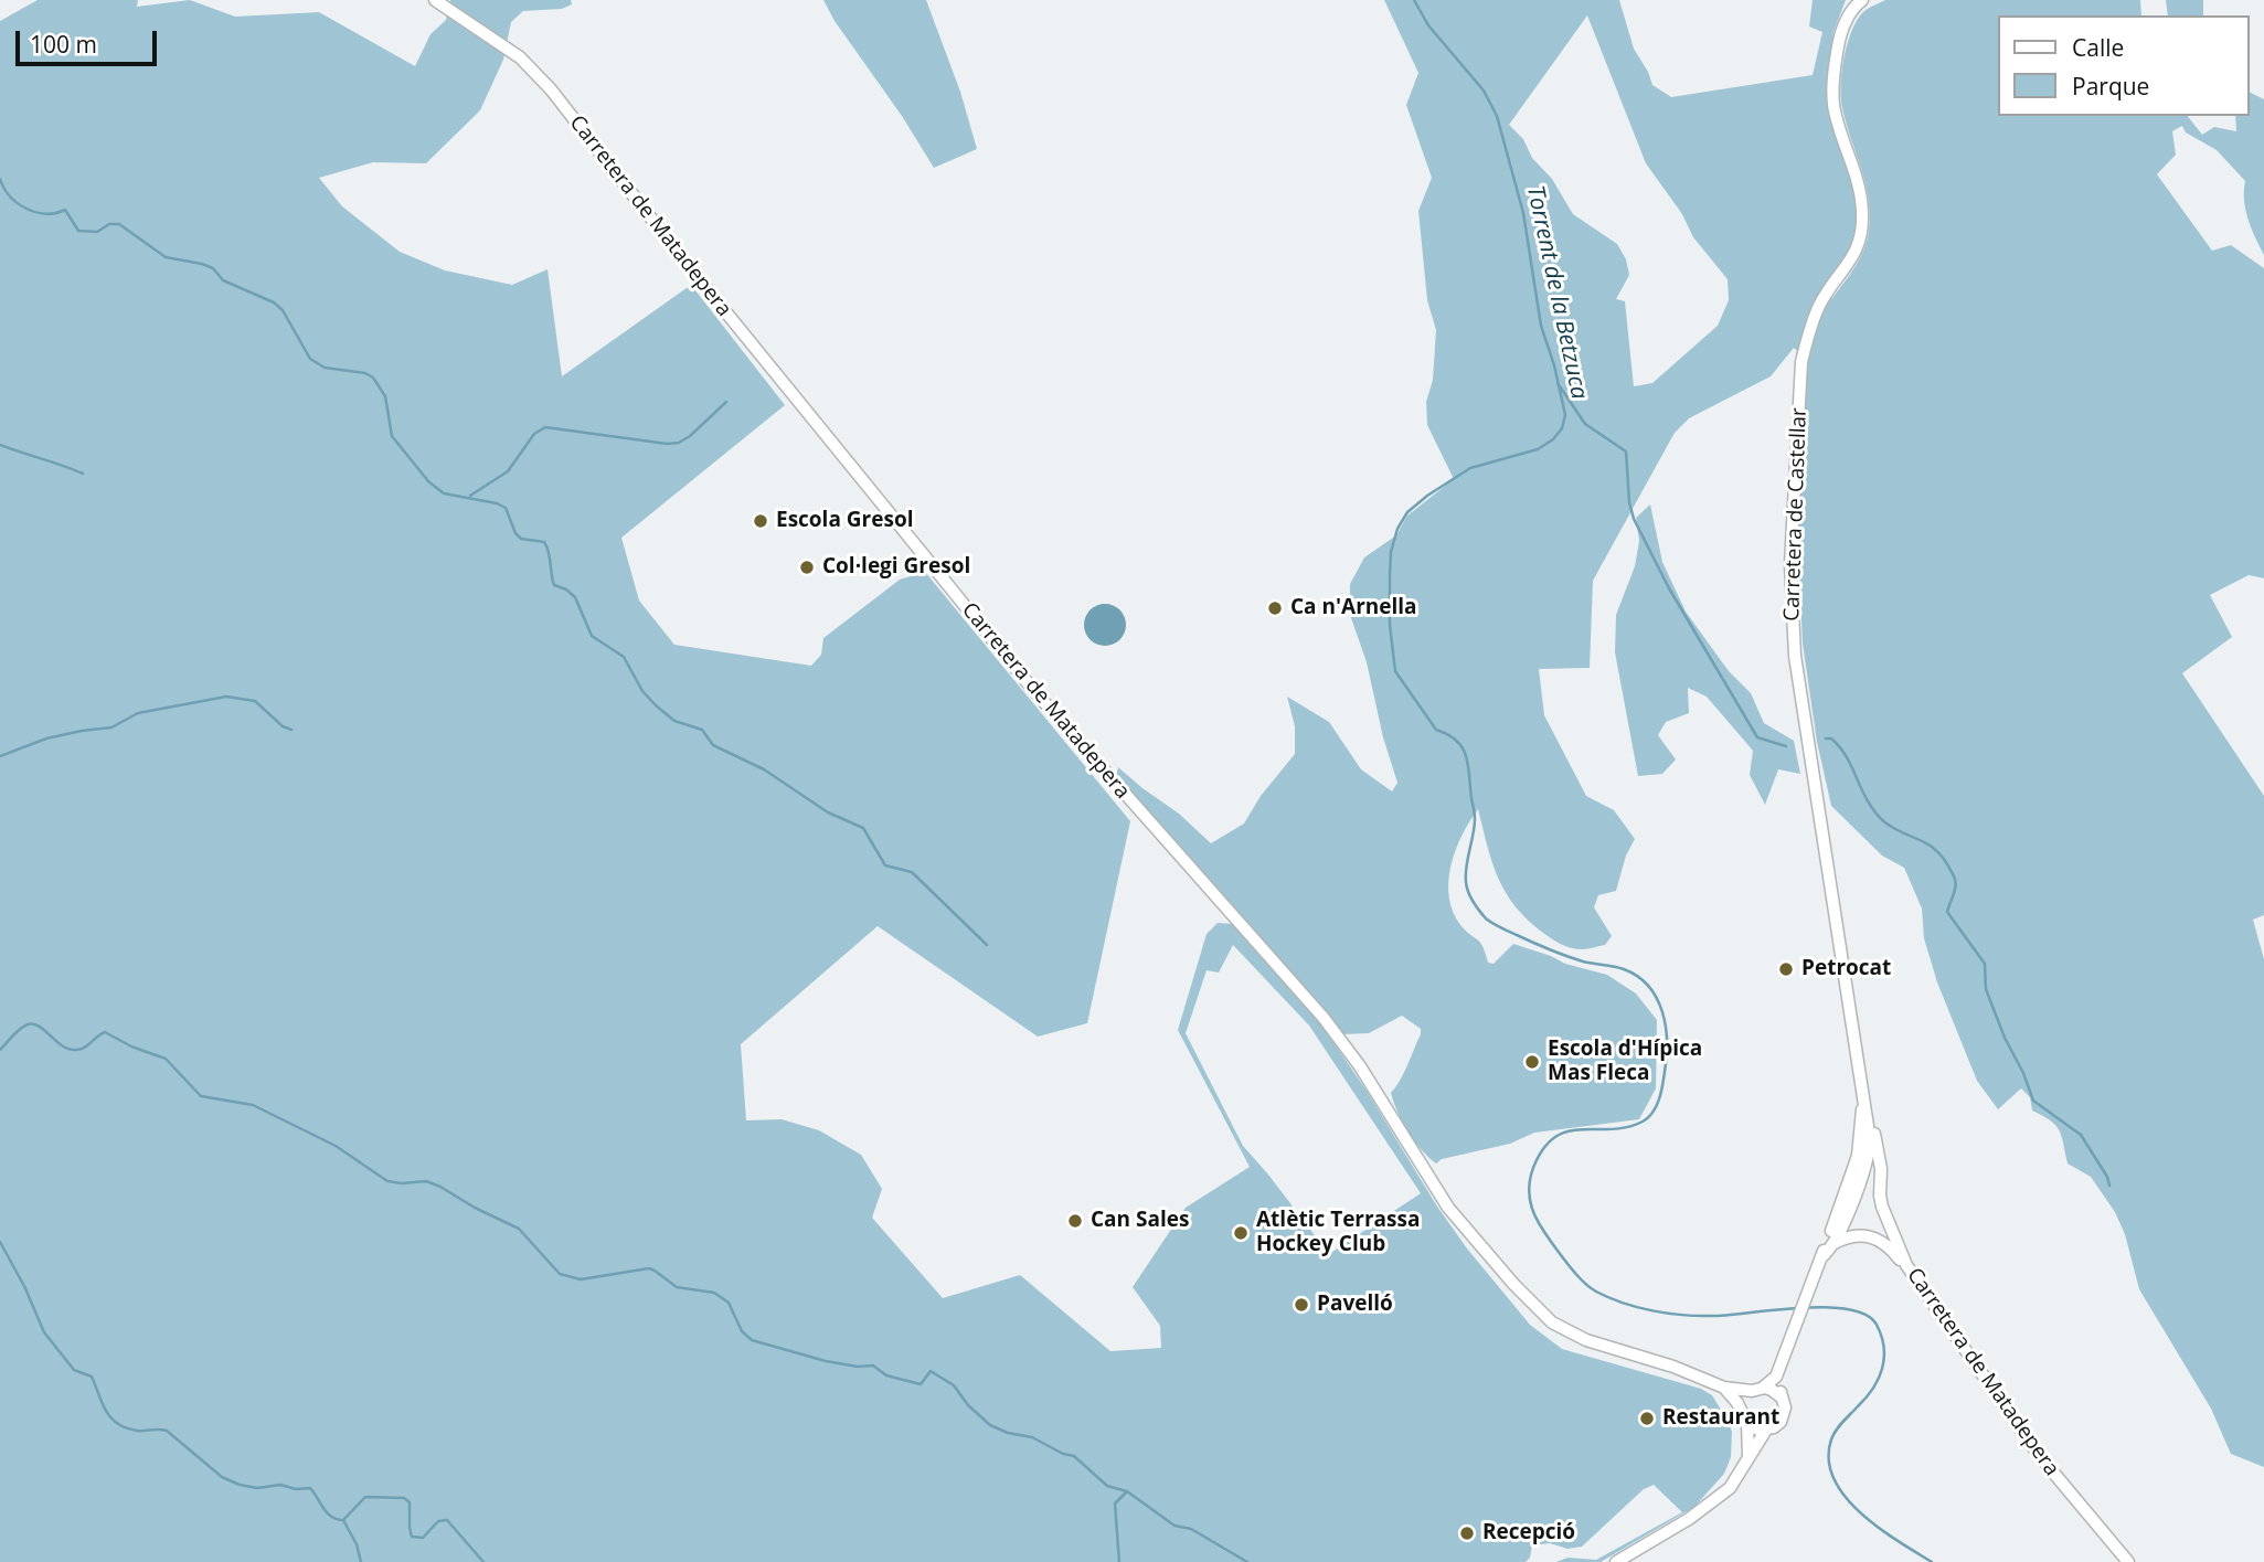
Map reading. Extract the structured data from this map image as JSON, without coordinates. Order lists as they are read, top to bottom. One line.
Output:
{"streets":{"street":["Carretera de Matadepera","Carretera de Castellar"]},"crossings":[["Carretera de Matadepera","Carretera de Castellar"]],"water":["Torrent de la Betzuca"],"places":["Escola Gresol","Col·legi Gresol","Ca n'Arnella","Petrocat","Escola d'Hípica Mas Fleca","Can Sales","Atlètic Terrassa Hockey Club","Pavelló","Restaurant","Recepció"],"legend":["Calle","Parque"],"scale_bar":"100 m"}
